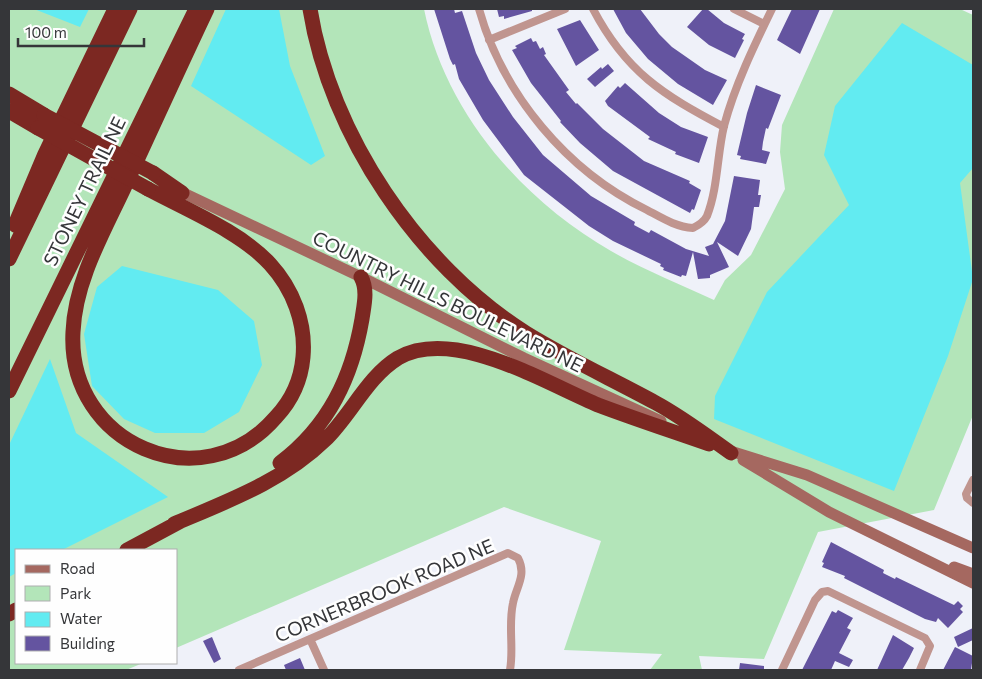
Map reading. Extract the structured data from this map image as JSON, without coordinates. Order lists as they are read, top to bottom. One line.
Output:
{"streets":{"highway":["STONEY TRAIL NE"],"main road":["COUNTRY HILLS BOULEVARD NE"],"street":["CORNERBROOK ROAD NE"]},"legend":["Road","Park","Water","Building"],"scale_bar":"100 m"}
